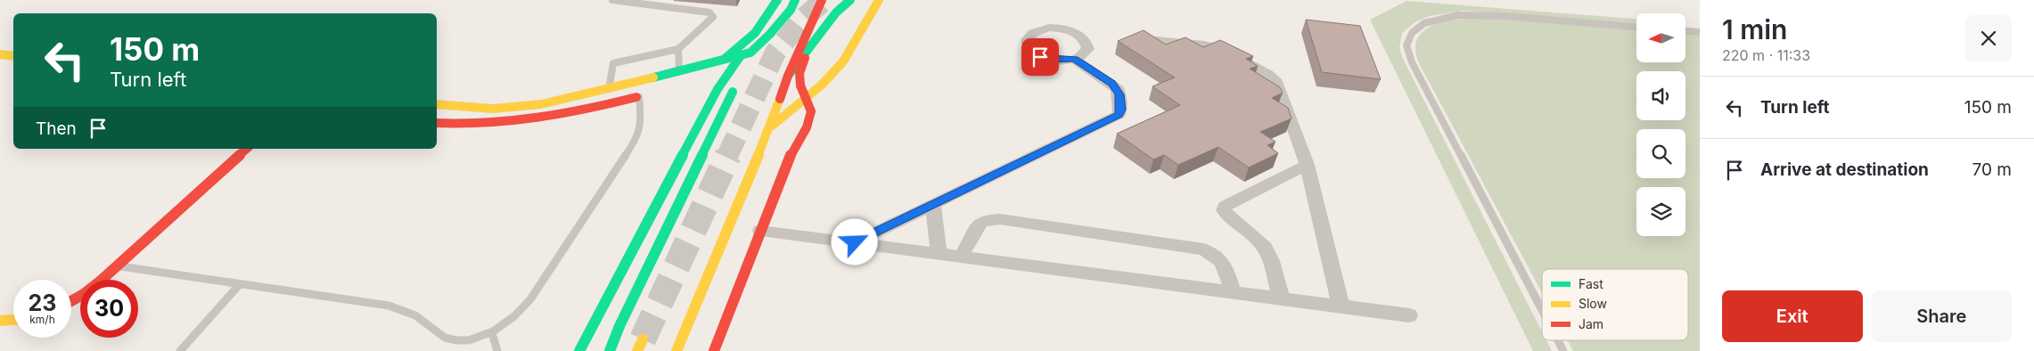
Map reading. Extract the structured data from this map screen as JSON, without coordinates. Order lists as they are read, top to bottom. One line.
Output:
{"legend":["Fast","Slow","Jam"],"north":"left","page":{"heading":["1 min","220 m · 11:33"],"turn":["150 m","Turn left"],"list":[{"name":"Turn left","value":"150 m"},{"name":"Arrive at destination","value":"70 m"}],"then":"Then","speed":"23 km/h","limit":"30","buttons":["Exit","Share"]}}
